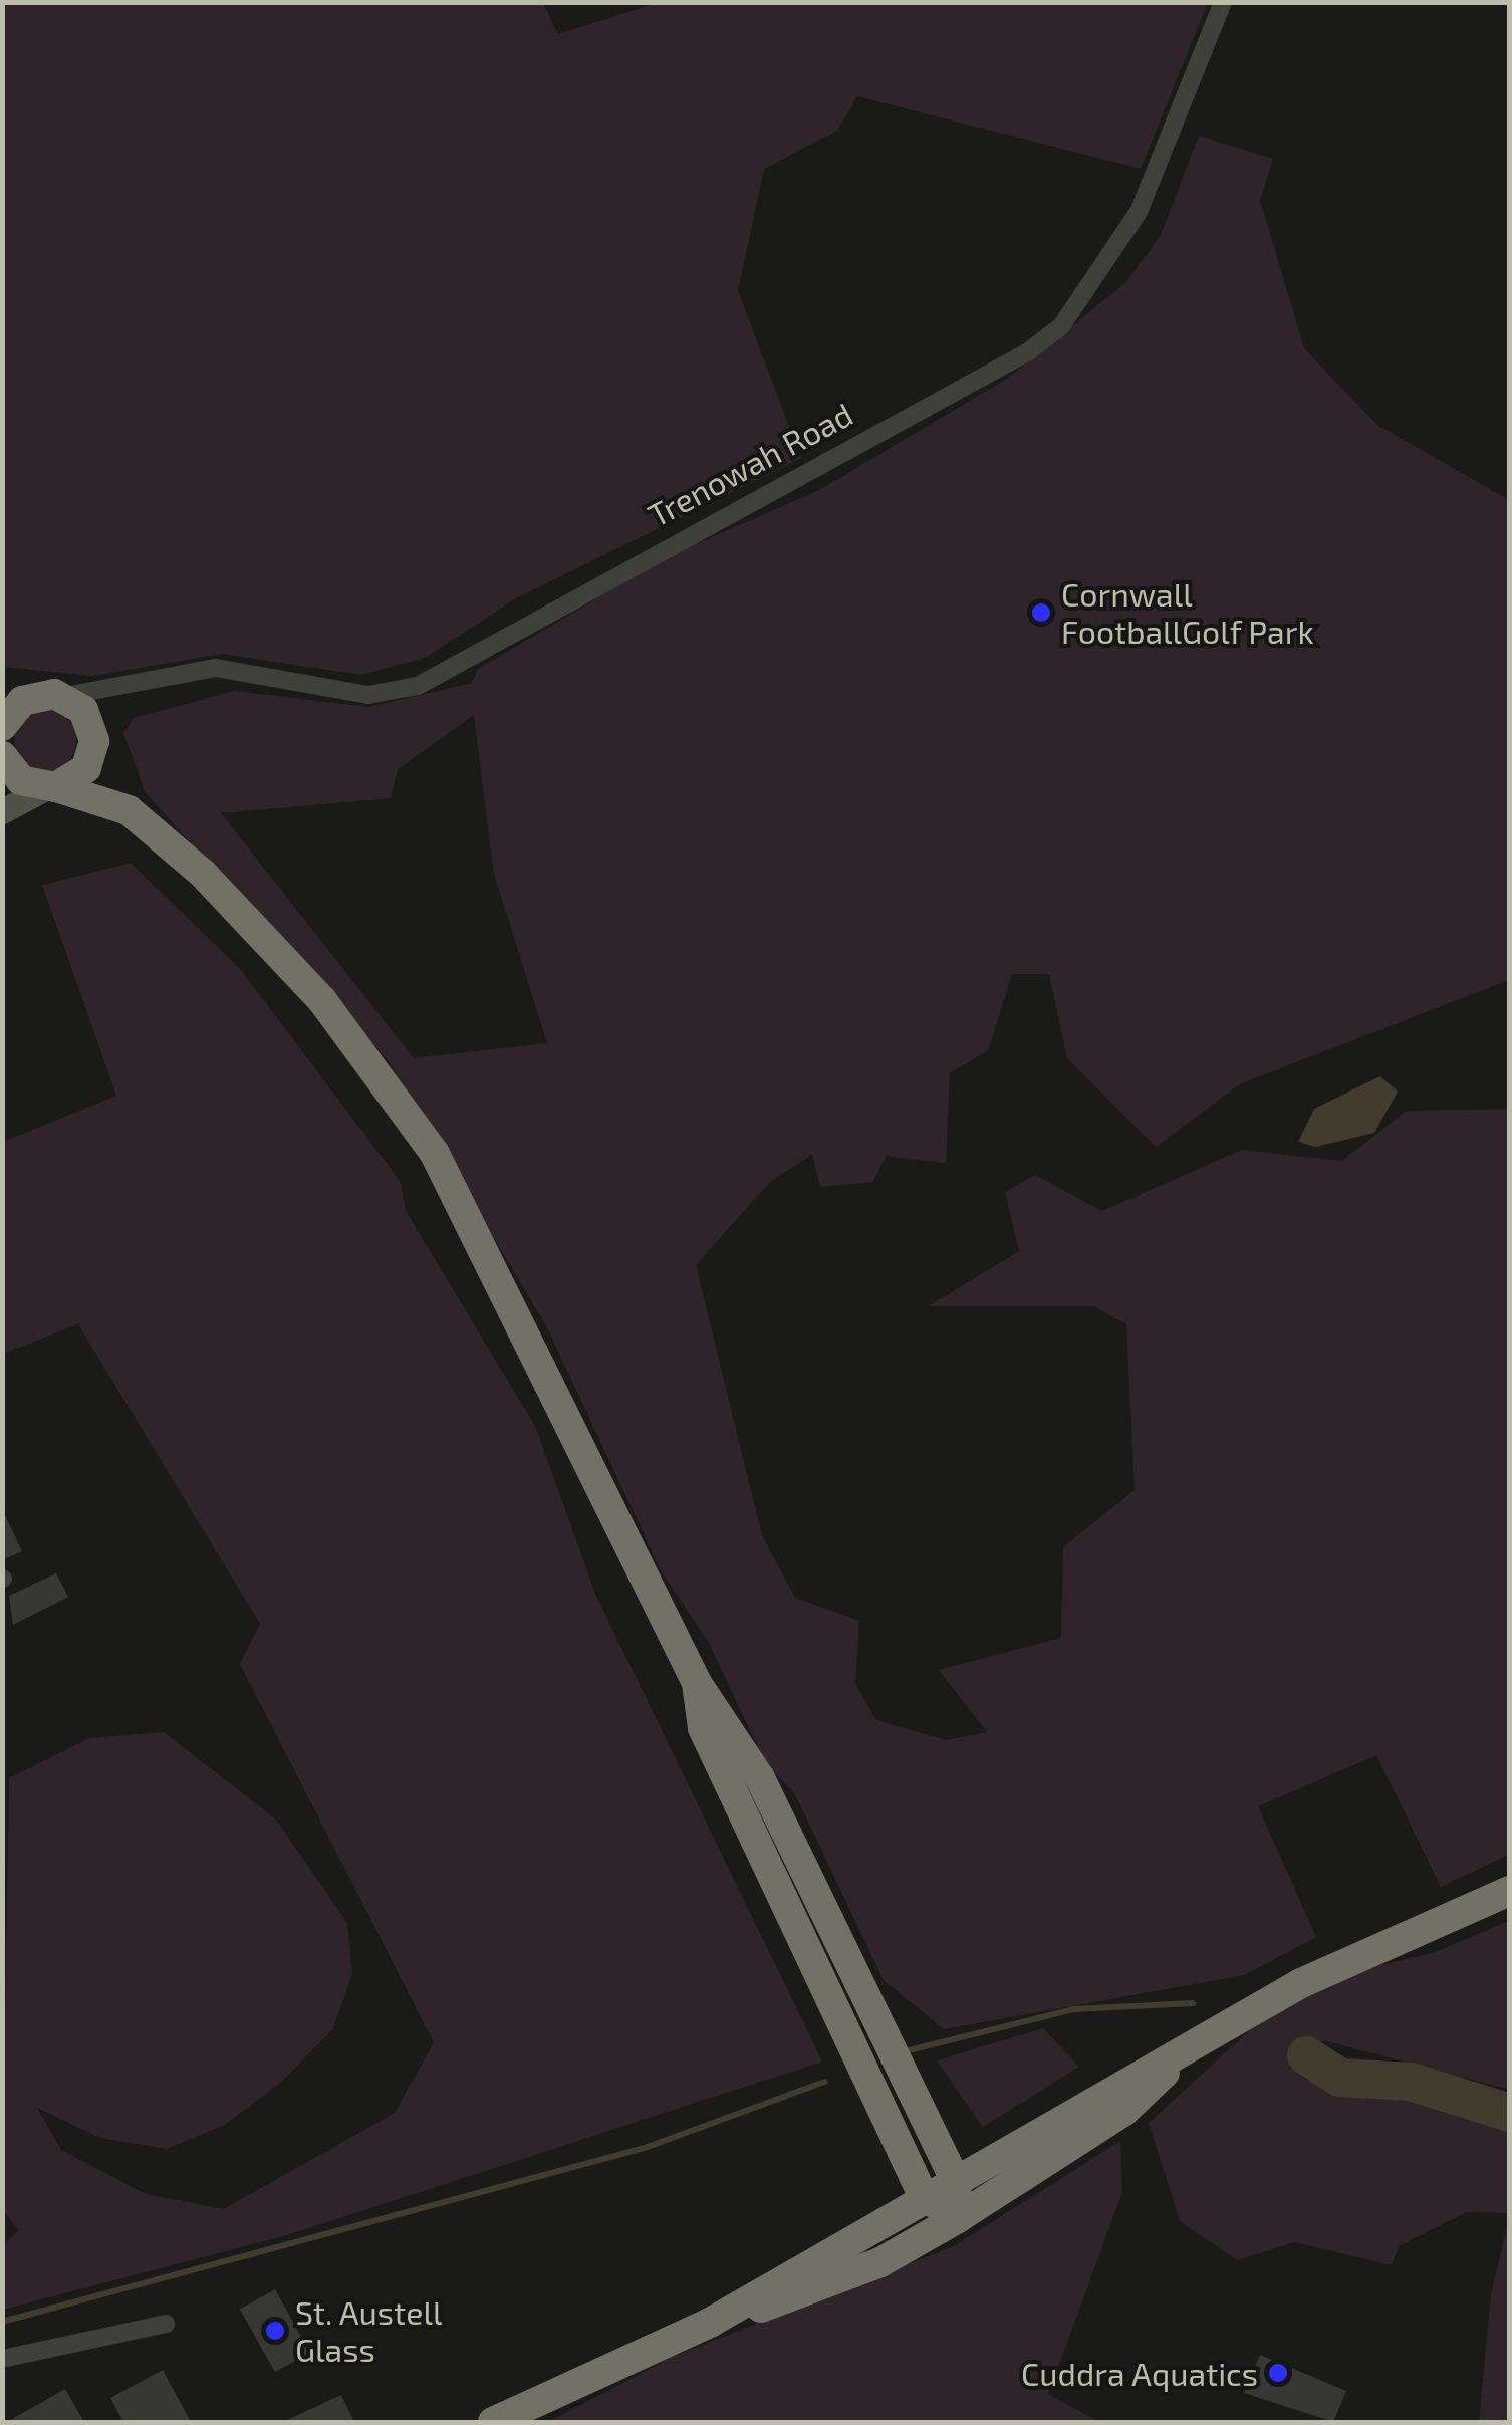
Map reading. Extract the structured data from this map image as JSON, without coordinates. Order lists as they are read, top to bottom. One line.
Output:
{"streets":{"street":["Trenowah Road"]},"places":["Cornwall FootballGolf Park","St. Austell Glass","Cuddra Aquatics"]}
